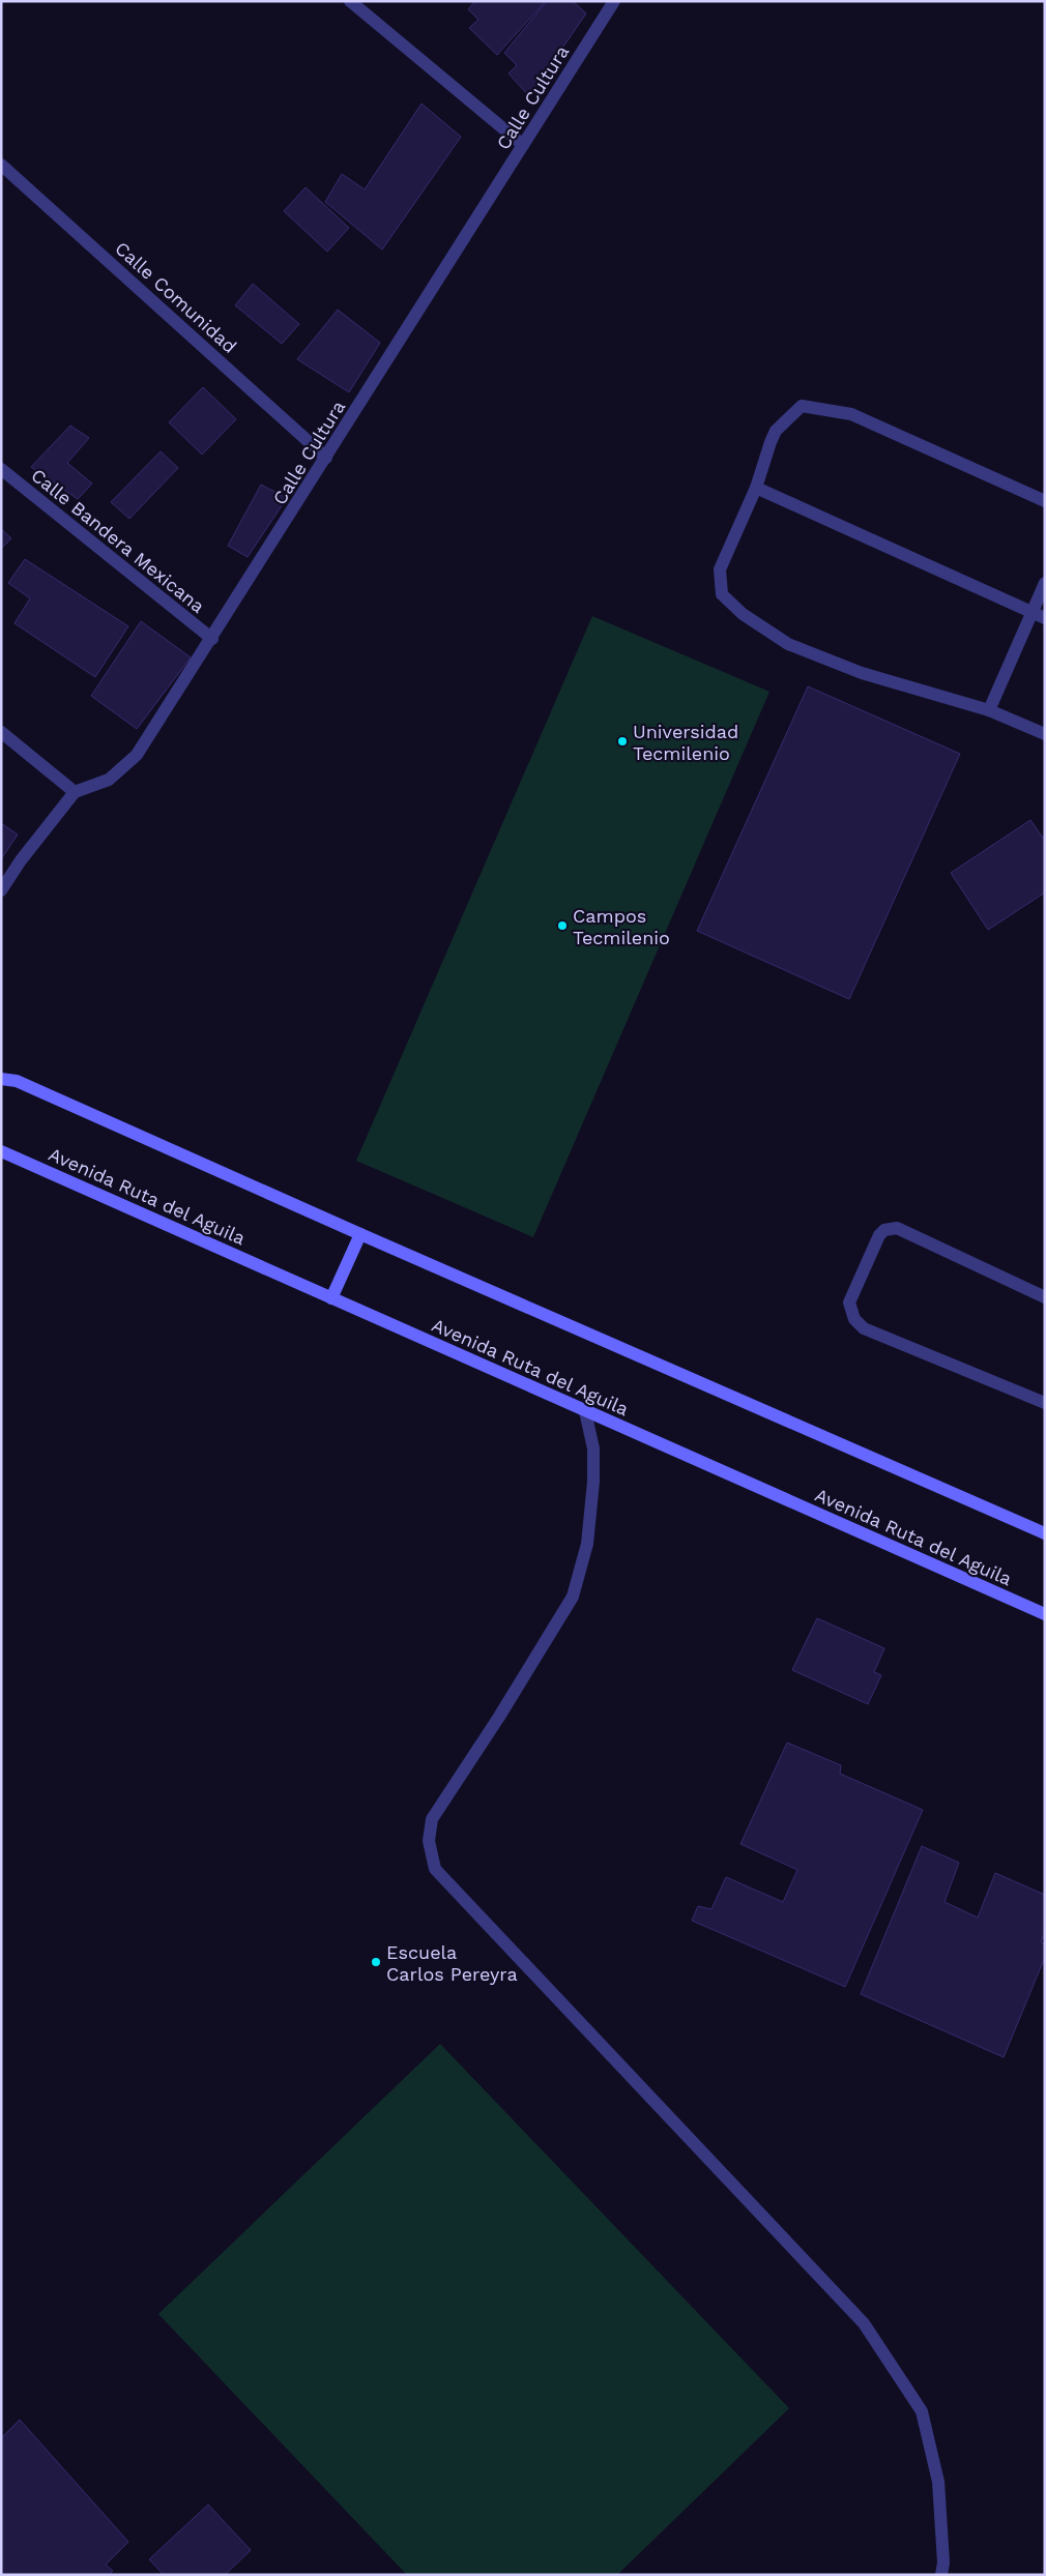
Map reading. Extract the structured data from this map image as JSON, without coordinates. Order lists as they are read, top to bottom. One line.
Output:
{"streets":{"street":["Calle Cultura","Calle Comunidad","Calle Bandera Mexicana","Avenida Ruta del Aguila"]},"crossings":[["Calle Cultura","Calle Comunidad"],["Calle Cultura","Calle Bandera Mexicana"]],"places":["Universidad Tecmilenio","Campos Tecmilenio","Escuela Carlos Pereyra"]}
